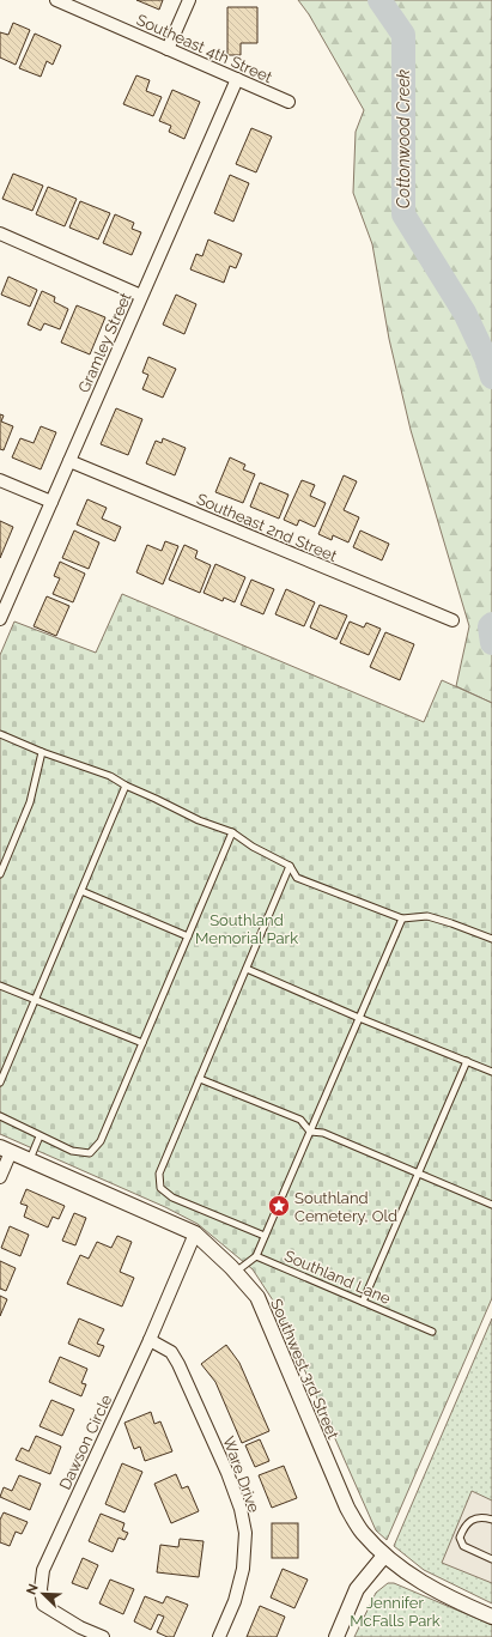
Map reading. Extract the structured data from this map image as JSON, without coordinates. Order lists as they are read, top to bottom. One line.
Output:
{"streets":{"street":["Southeast 4th Street","Gramley Street","Southeast 2nd Street","Southwest 3rd Street","Dawson Circle","Ware Drive"],"lane":["Southland Lane"]},"crossings":[["Southeast 4th Street","Gramley Street"],["Gramley Street","Southeast 2nd Street"],["Southwest 3rd Street","Dawson Circle"],["Dawson Circle","Ware Drive"]],"water":["Cottonwood Creek"],"parks":["Southland Memorial Park","Jennifer McFalls Park"],"places":{"place":["Southland Cemetery, Old"]},"north":"top left"}
